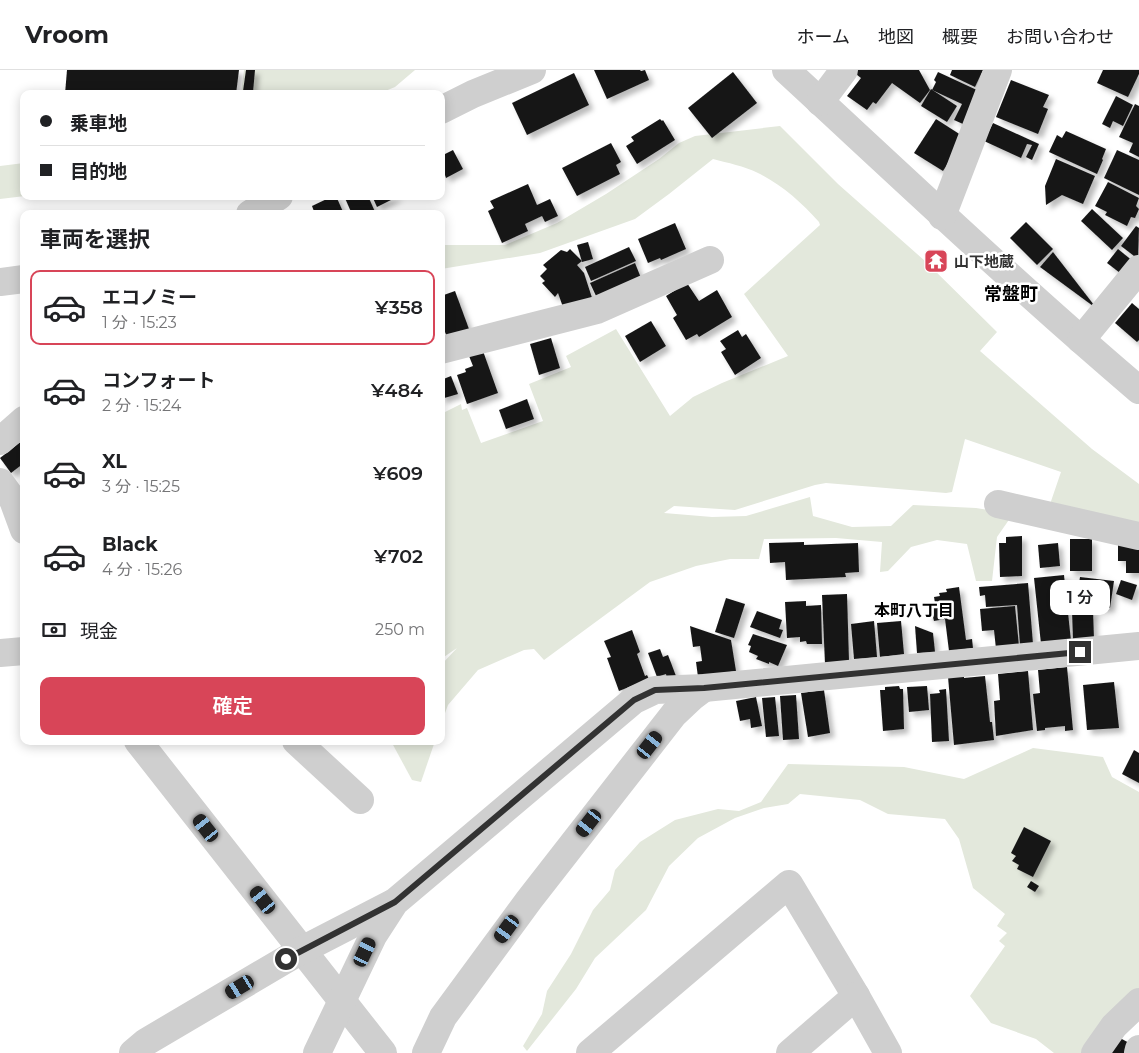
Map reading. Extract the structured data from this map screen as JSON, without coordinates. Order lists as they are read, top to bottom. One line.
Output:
{"districts":["常盤町","本町八丁目"],"places":{"temple":["山下地蔵"]},"page":{"header":"Vroom","nav":["ホーム","地図","概要","お問い合わせ"],"banner":["乗車地","目的地"],"heading":"車両を選択","list":[{"name":"エコノミー","note":"1 分 · 15:23","value":"¥358"},{"name":"コンフォート","note":"2 分 · 15:24","value":"¥484"},{"name":"XL","note":"3 分 · 15:25","value":"¥609"},{"name":"Black","note":"4 分 · 15:26","value":"¥702"}],"bubble":"1 分","pay":["現金","250 m"],"buttons":"確定"}}
